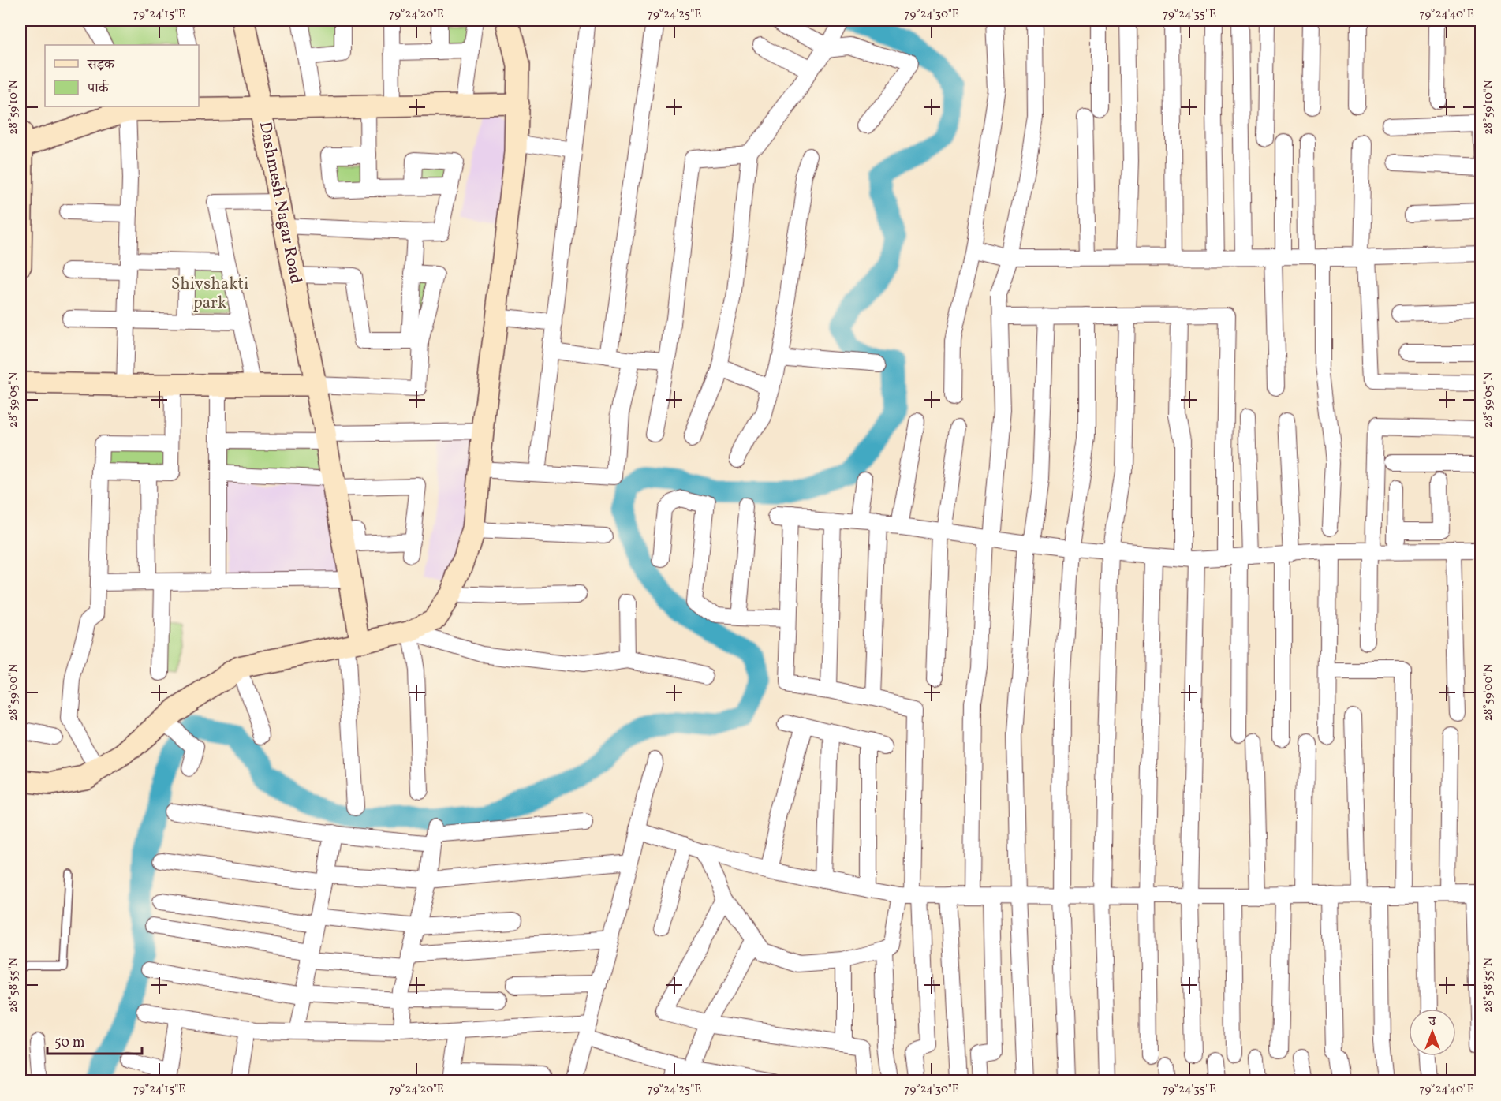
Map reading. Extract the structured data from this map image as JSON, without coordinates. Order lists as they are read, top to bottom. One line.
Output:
{"streets":{"street":["Dashmesh Nagar Road"]},"parks":["Shivshakti park"],"legend":["सड़क","पार्क"],"scale_bar":"50 m","north":"top","coordinates":["79°24'15\"E","79°24'20\"E","79°24'25\"E","79°24'30\"E","79°24'35\"E","79°24'40\"E","28°59'10\"N","28°59'05\"N","28°59'00\"N","28°58'55\"N"]}
